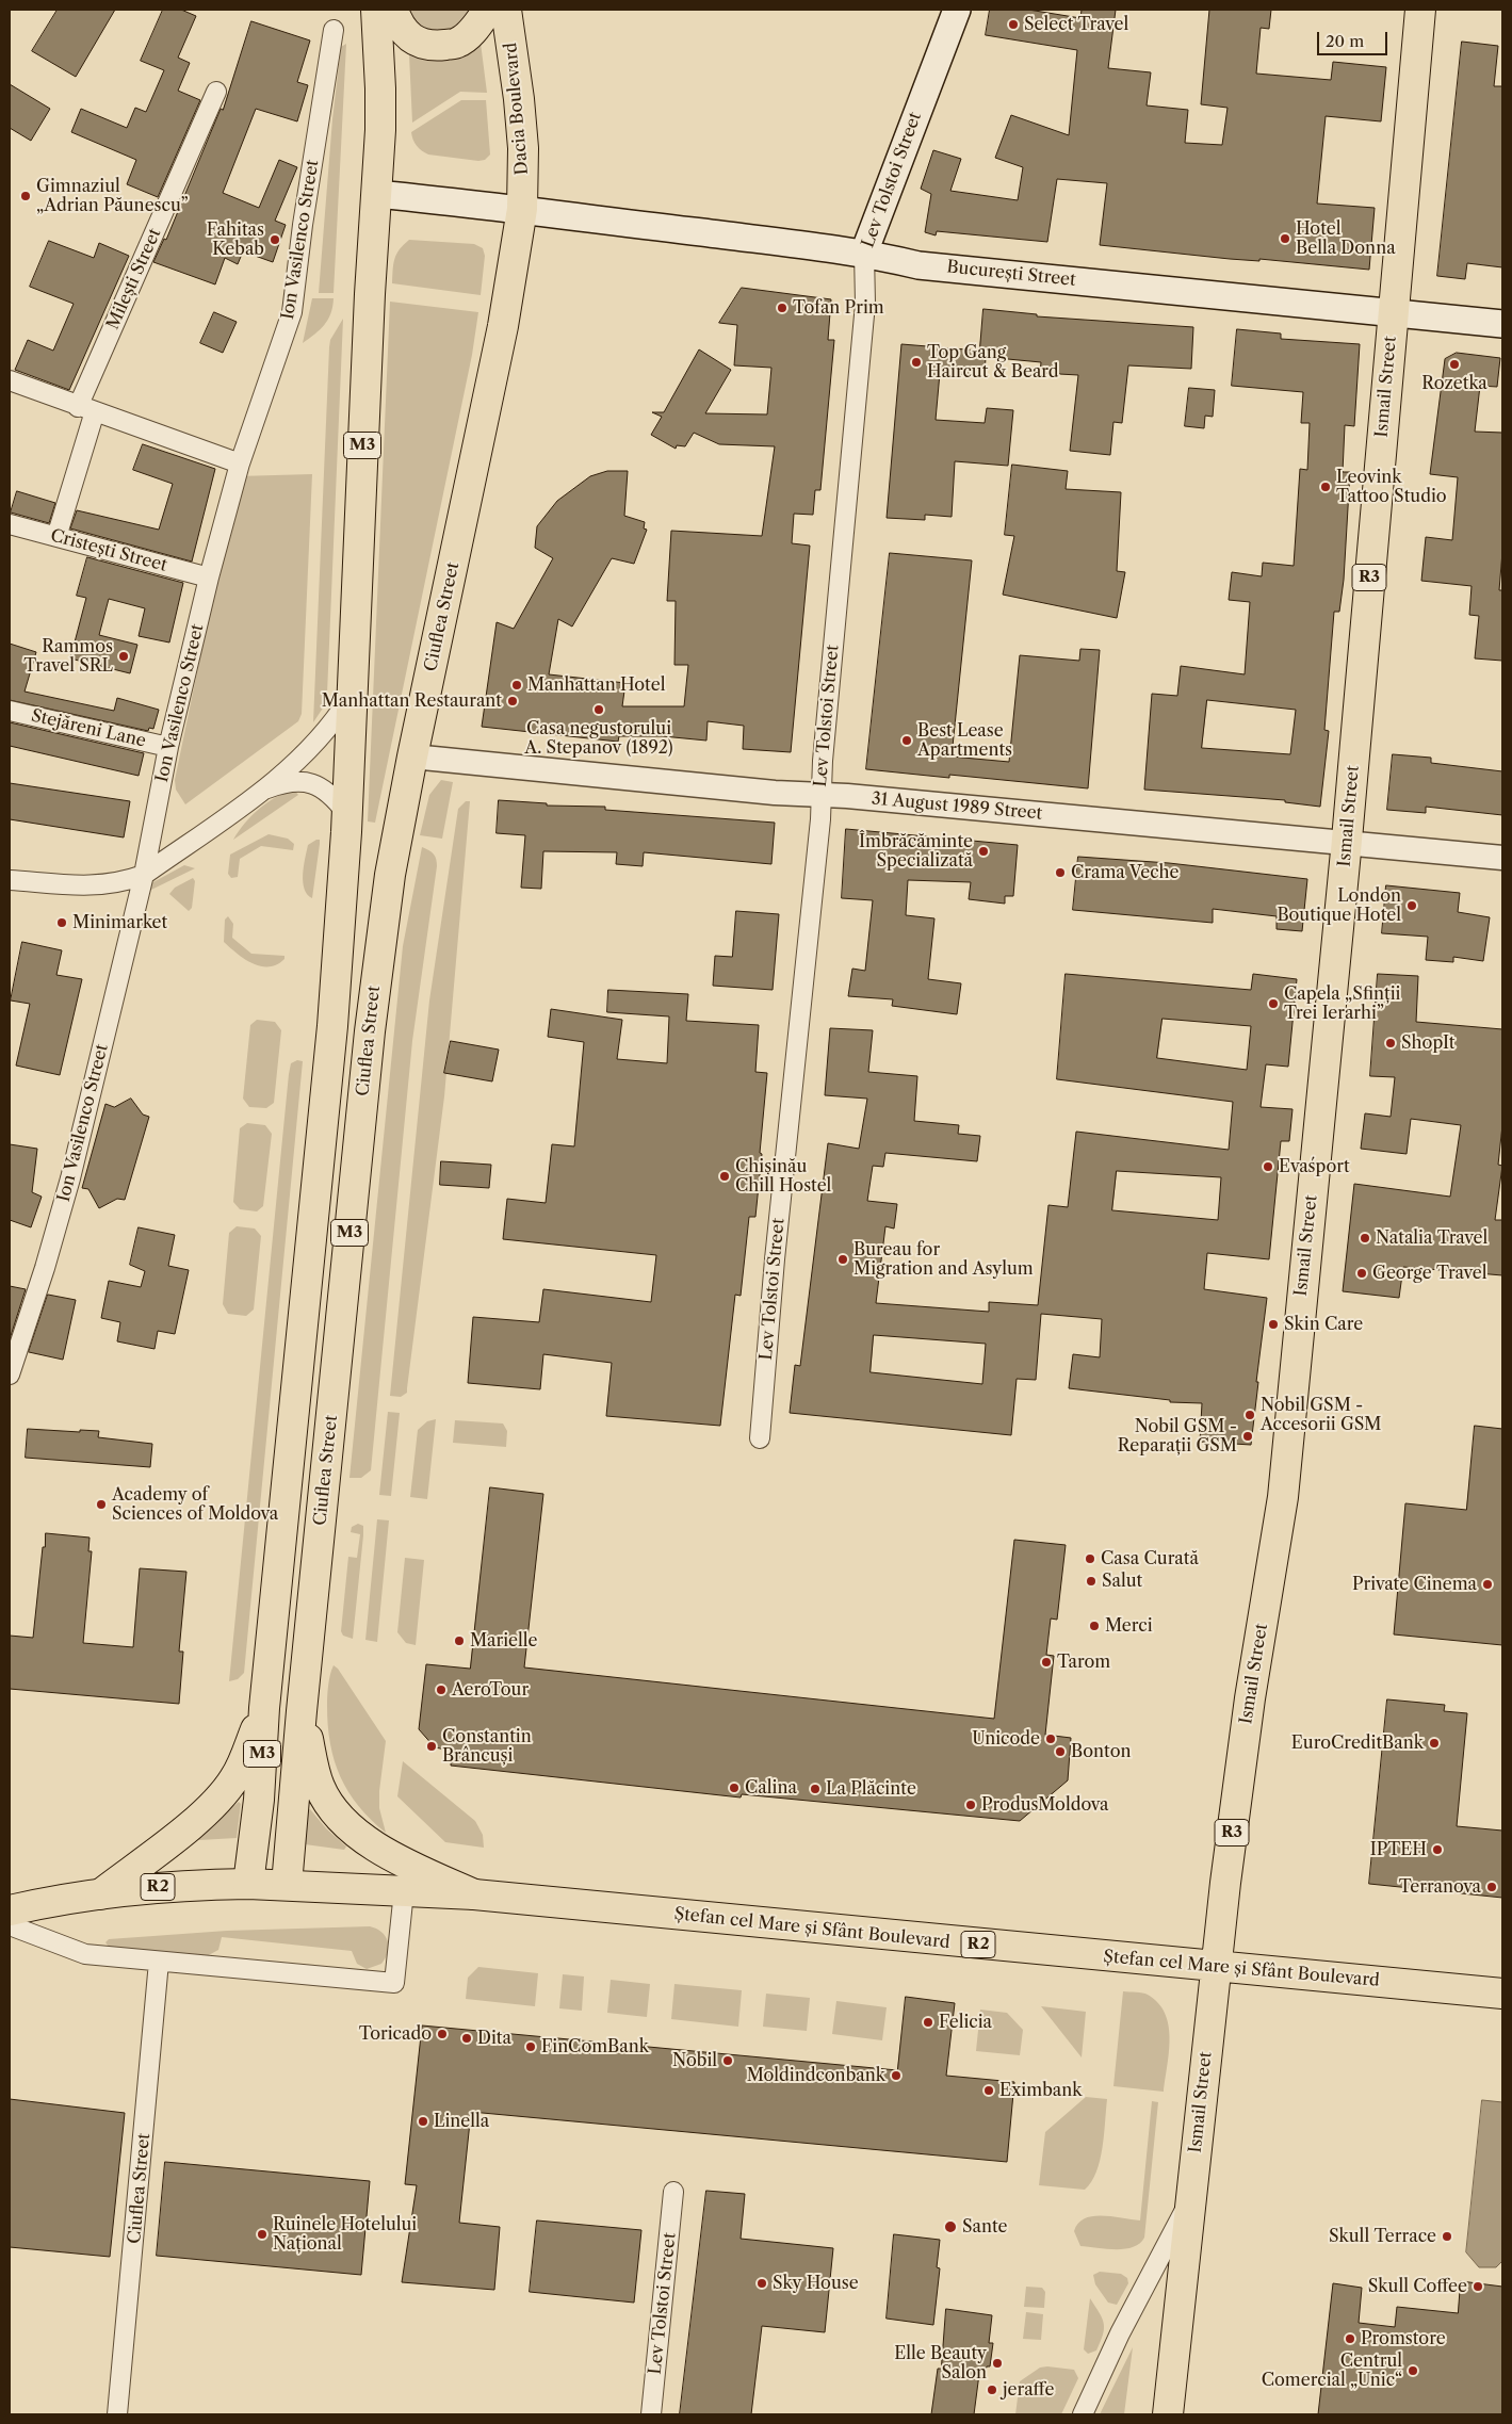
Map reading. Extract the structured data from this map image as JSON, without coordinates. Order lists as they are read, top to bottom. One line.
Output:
{"streets":{"main road":["Dacia Boulevard","Lev Tolstoi Street","București Street","Ismail Street","M3","R3","Ciuflea Street","R2","Ștefan cel Mare și Sfânt Boulevard"],"street":["Ion Vasilenco Street","Milești Street","Cristești Street","Stejăreni Lane","31 August 1989 Street"]},"crossings":[["Dacia Boulevard","București Street"],["Dacia Boulevard","Ciuflea Street"],["Lev Tolstoi Street","București Street"],["Lev Tolstoi Street","31 August 1989 Street"],["Ion Vasilenco Street","Cristești Street"],["Ion Vasilenco Street","Stejăreni Lane"],["București Street","Ismail Street"],["București Street","M3"],["București Street","Ciuflea Street"],["Milești Street","Cristești Street"],["Ismail Street","31 August 1989 Street"],["Ismail Street","Ștefan cel Mare și Sfânt Boulevard"],["M3","R2"],["M3","Ștefan cel Mare și Sfânt Boulevard"],["Ciuflea Street","31 August 1989 Street"],["Ciuflea Street","Ștefan cel Mare și Sfânt Boulevard"],["R2","Ștefan cel Mare și Sfânt Boulevard"]],"places":["Select Travel","Gimnaziul „Adrian Păunescu”","Hotel Bella Donna","Fahitas Kebab","Tofan Prim","Top Gang Haircut & Beard","Rozetka","Leovink Tattoo Studio","Rammos Travel SRL","Manhattan Hotel","Manhattan Restaurant","Casa negustorului A. Stepanov (1892)","Best Lease Apartments","Îmbrăcăminte Specializată","Crama Veche","London Boutique Hotel","Minimarket","Capela „Sfinții Trei Ierarhi”","ShopIt","Evaśport","Chișinău Chill Hostel","Natalia Travel","Bureau for Migration and Asylum","George Travel","Skin Care","Nobil GSM - Accesorii GSM","Nobil GSM - Reparații GSM","Academy of Sciences of Moldova","Casa Curată","Salut","Private Cinema","Merci","Marielle","Tarom","AeroTour","Unicode","EuroCreditBank","Constantin Brâncuși","Bonton","Calina","La Plăcinte","ProdusMoldova","IPTEH","Terranova","Felicia","Toricado","Dita","FinComBank","Nobil","Moldindconbank","Eximbank","Linella","Sante","Ruinele Hotelului Național","Skull Terrace","Sky House","Skull Coffee","Promstore","Elle Beauty Salon","Centrul Comercial „Unic“","jeraffe"],"scale_bar":"20 m"}
